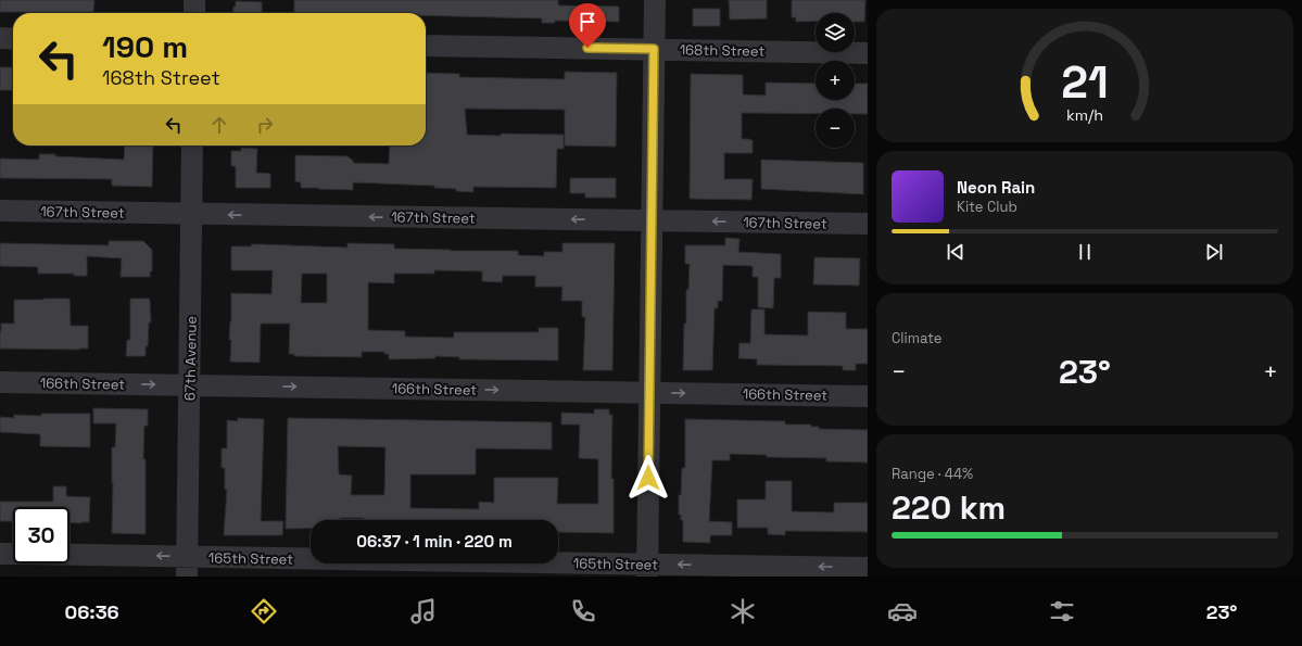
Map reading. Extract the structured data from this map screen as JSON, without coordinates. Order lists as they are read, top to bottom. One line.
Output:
{"streets":{"street":["168th Street","167th Street","67th Avenue","166th Street","165th Street"]},"crossings":[["167th Street","67th Avenue"],["67th Avenue","166th Street"],["67th Avenue","165th Street"]],"one_way":["167th Street","166th Street","165th Street"],"page":{"map_buttons":["+","−"],"turn":["190 m","168th Street"],"song":["Neon Rain","Kite Club"],"tile":["Climate",["Range · 44%","220 km"]],"heat":["−","23°","+"],"limit":"30","trip":"06:37 · 1 min · 220 m","tabs":["06:36","23°"],"gauge":["21","km/h"]}}
